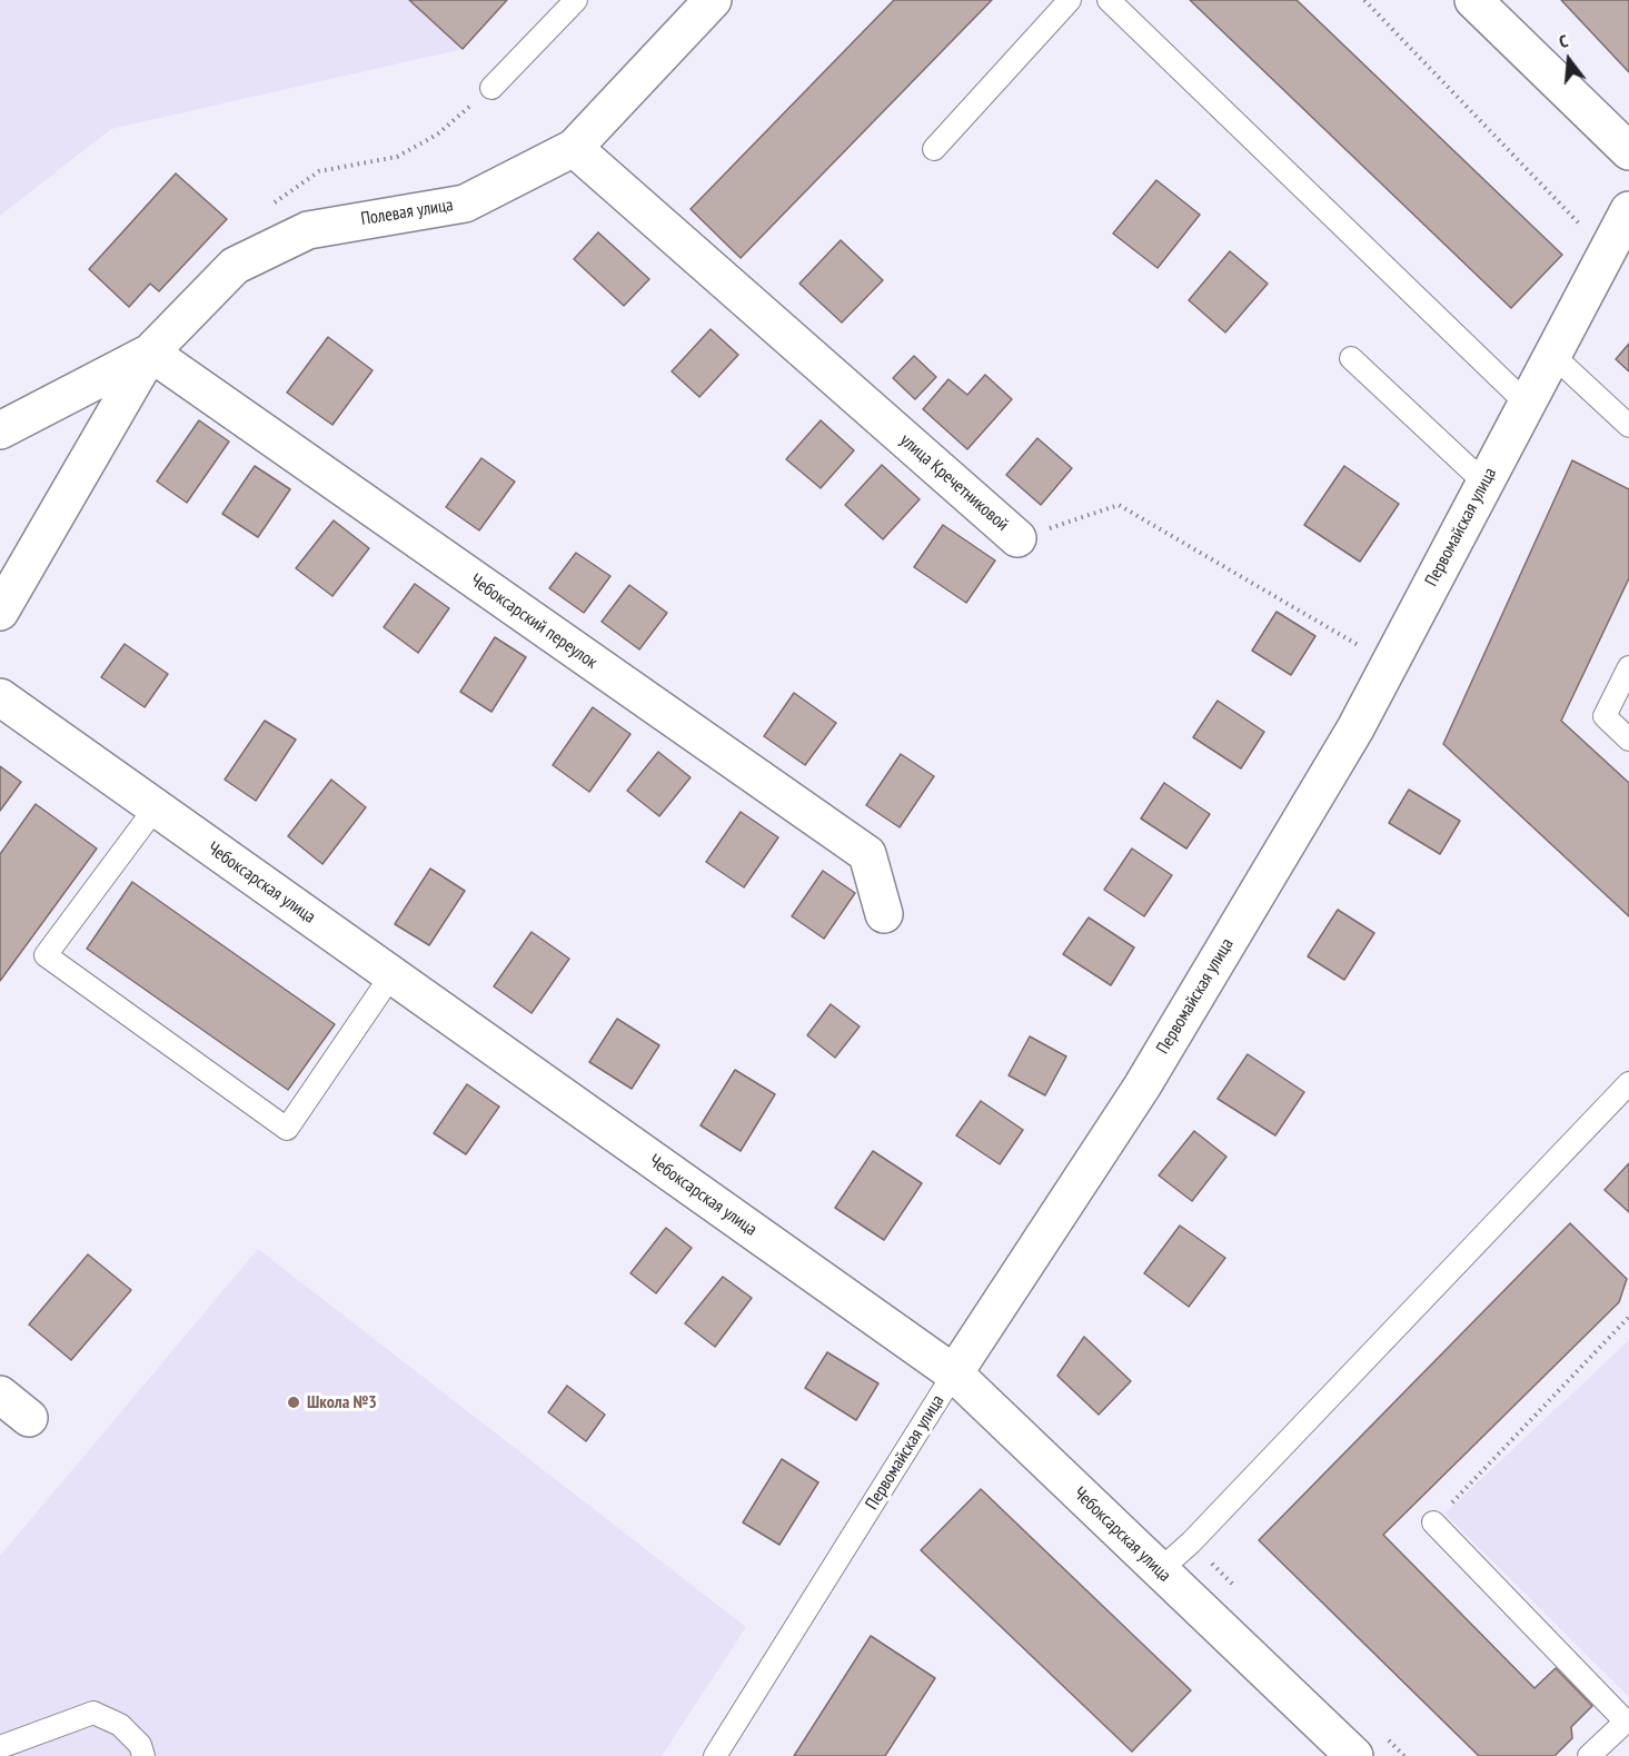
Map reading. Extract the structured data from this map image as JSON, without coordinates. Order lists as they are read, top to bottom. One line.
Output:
{"streets":{"street":["Полевая улица","улица Кречетниковой","Первомайская улица","Чебоксарский переулок","Чебоксарская улица"]},"crossings":[["Полевая улица","улица Кречетниковой"],["Полевая улица","Чебоксарский переулок"],["улица Кречетниковой","Первомайская улица"],["Первомайская улица","Чебоксарская улица"]],"places":["Школа №3"],"north":"top"}
